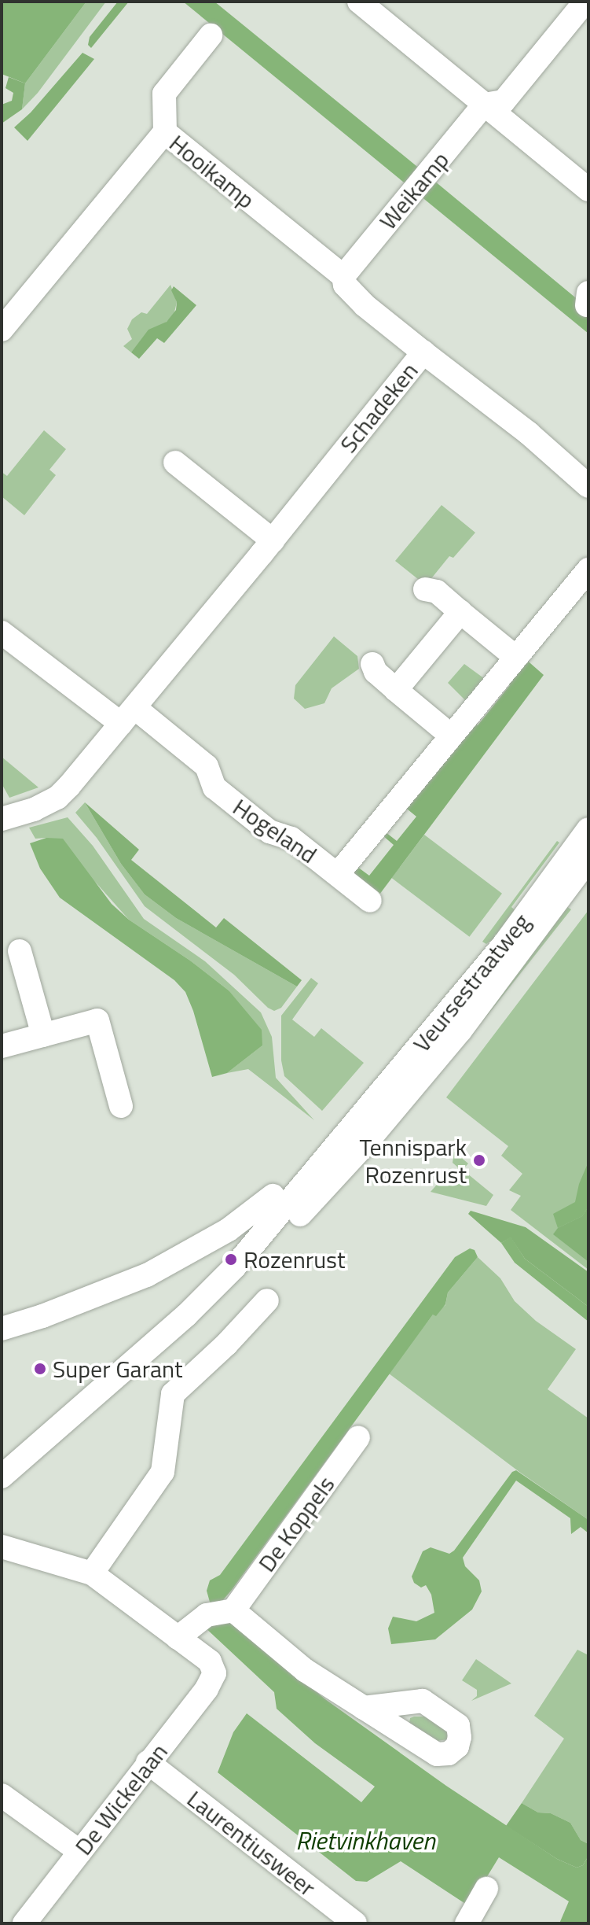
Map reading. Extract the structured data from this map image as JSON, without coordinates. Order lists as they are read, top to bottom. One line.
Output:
{"streets":{"street":["Hooikamp","Weikamp","Schadeken","Hogeland","Veursestraatweg","De Koppels","De Wickelaan","Laurentiusweer"]},"crossings":[["Hooikamp","Weikamp"],["Hooikamp","Schadeken"],["Schadeken","Hogeland"],["De Koppels","De Wickelaan"],["De Wickelaan","Laurentiusweer"]],"water":["Rietvinkhaven"],"places":["Tennispark Rozenrust","Rozenrust","Super Garant"]}
